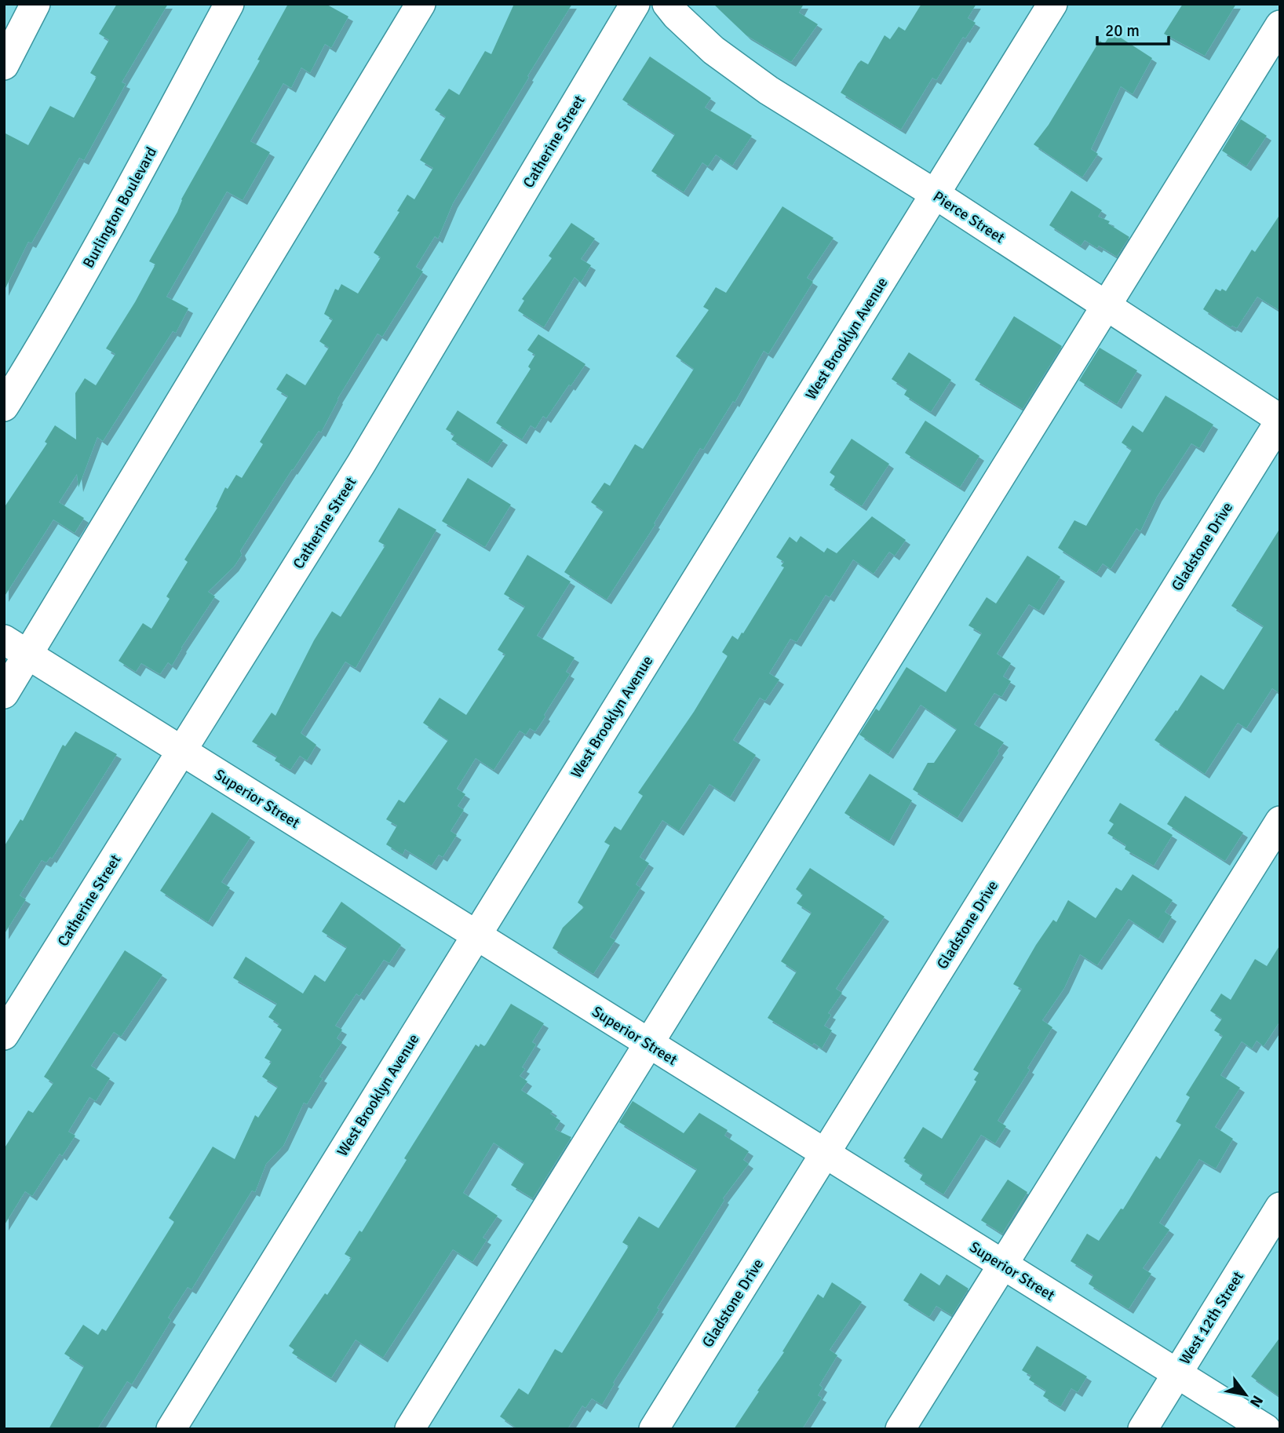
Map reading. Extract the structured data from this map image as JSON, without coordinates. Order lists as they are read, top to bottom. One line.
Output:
{"streets":{"street":["Catherine Street","Burlington Boulevard","Pierce Street","West Brooklyn Avenue","Gladstone Drive","Superior Street","West 12th Street"]},"crossings":[["Catherine Street","Superior Street"],["Pierce Street","West Brooklyn Avenue"],["Pierce Street","Gladstone Drive"],["West Brooklyn Avenue","Superior Street"],["Gladstone Drive","Superior Street"],["Superior Street","West 12th Street"]],"scale_bar":"20 m","north":"bottom right"}
